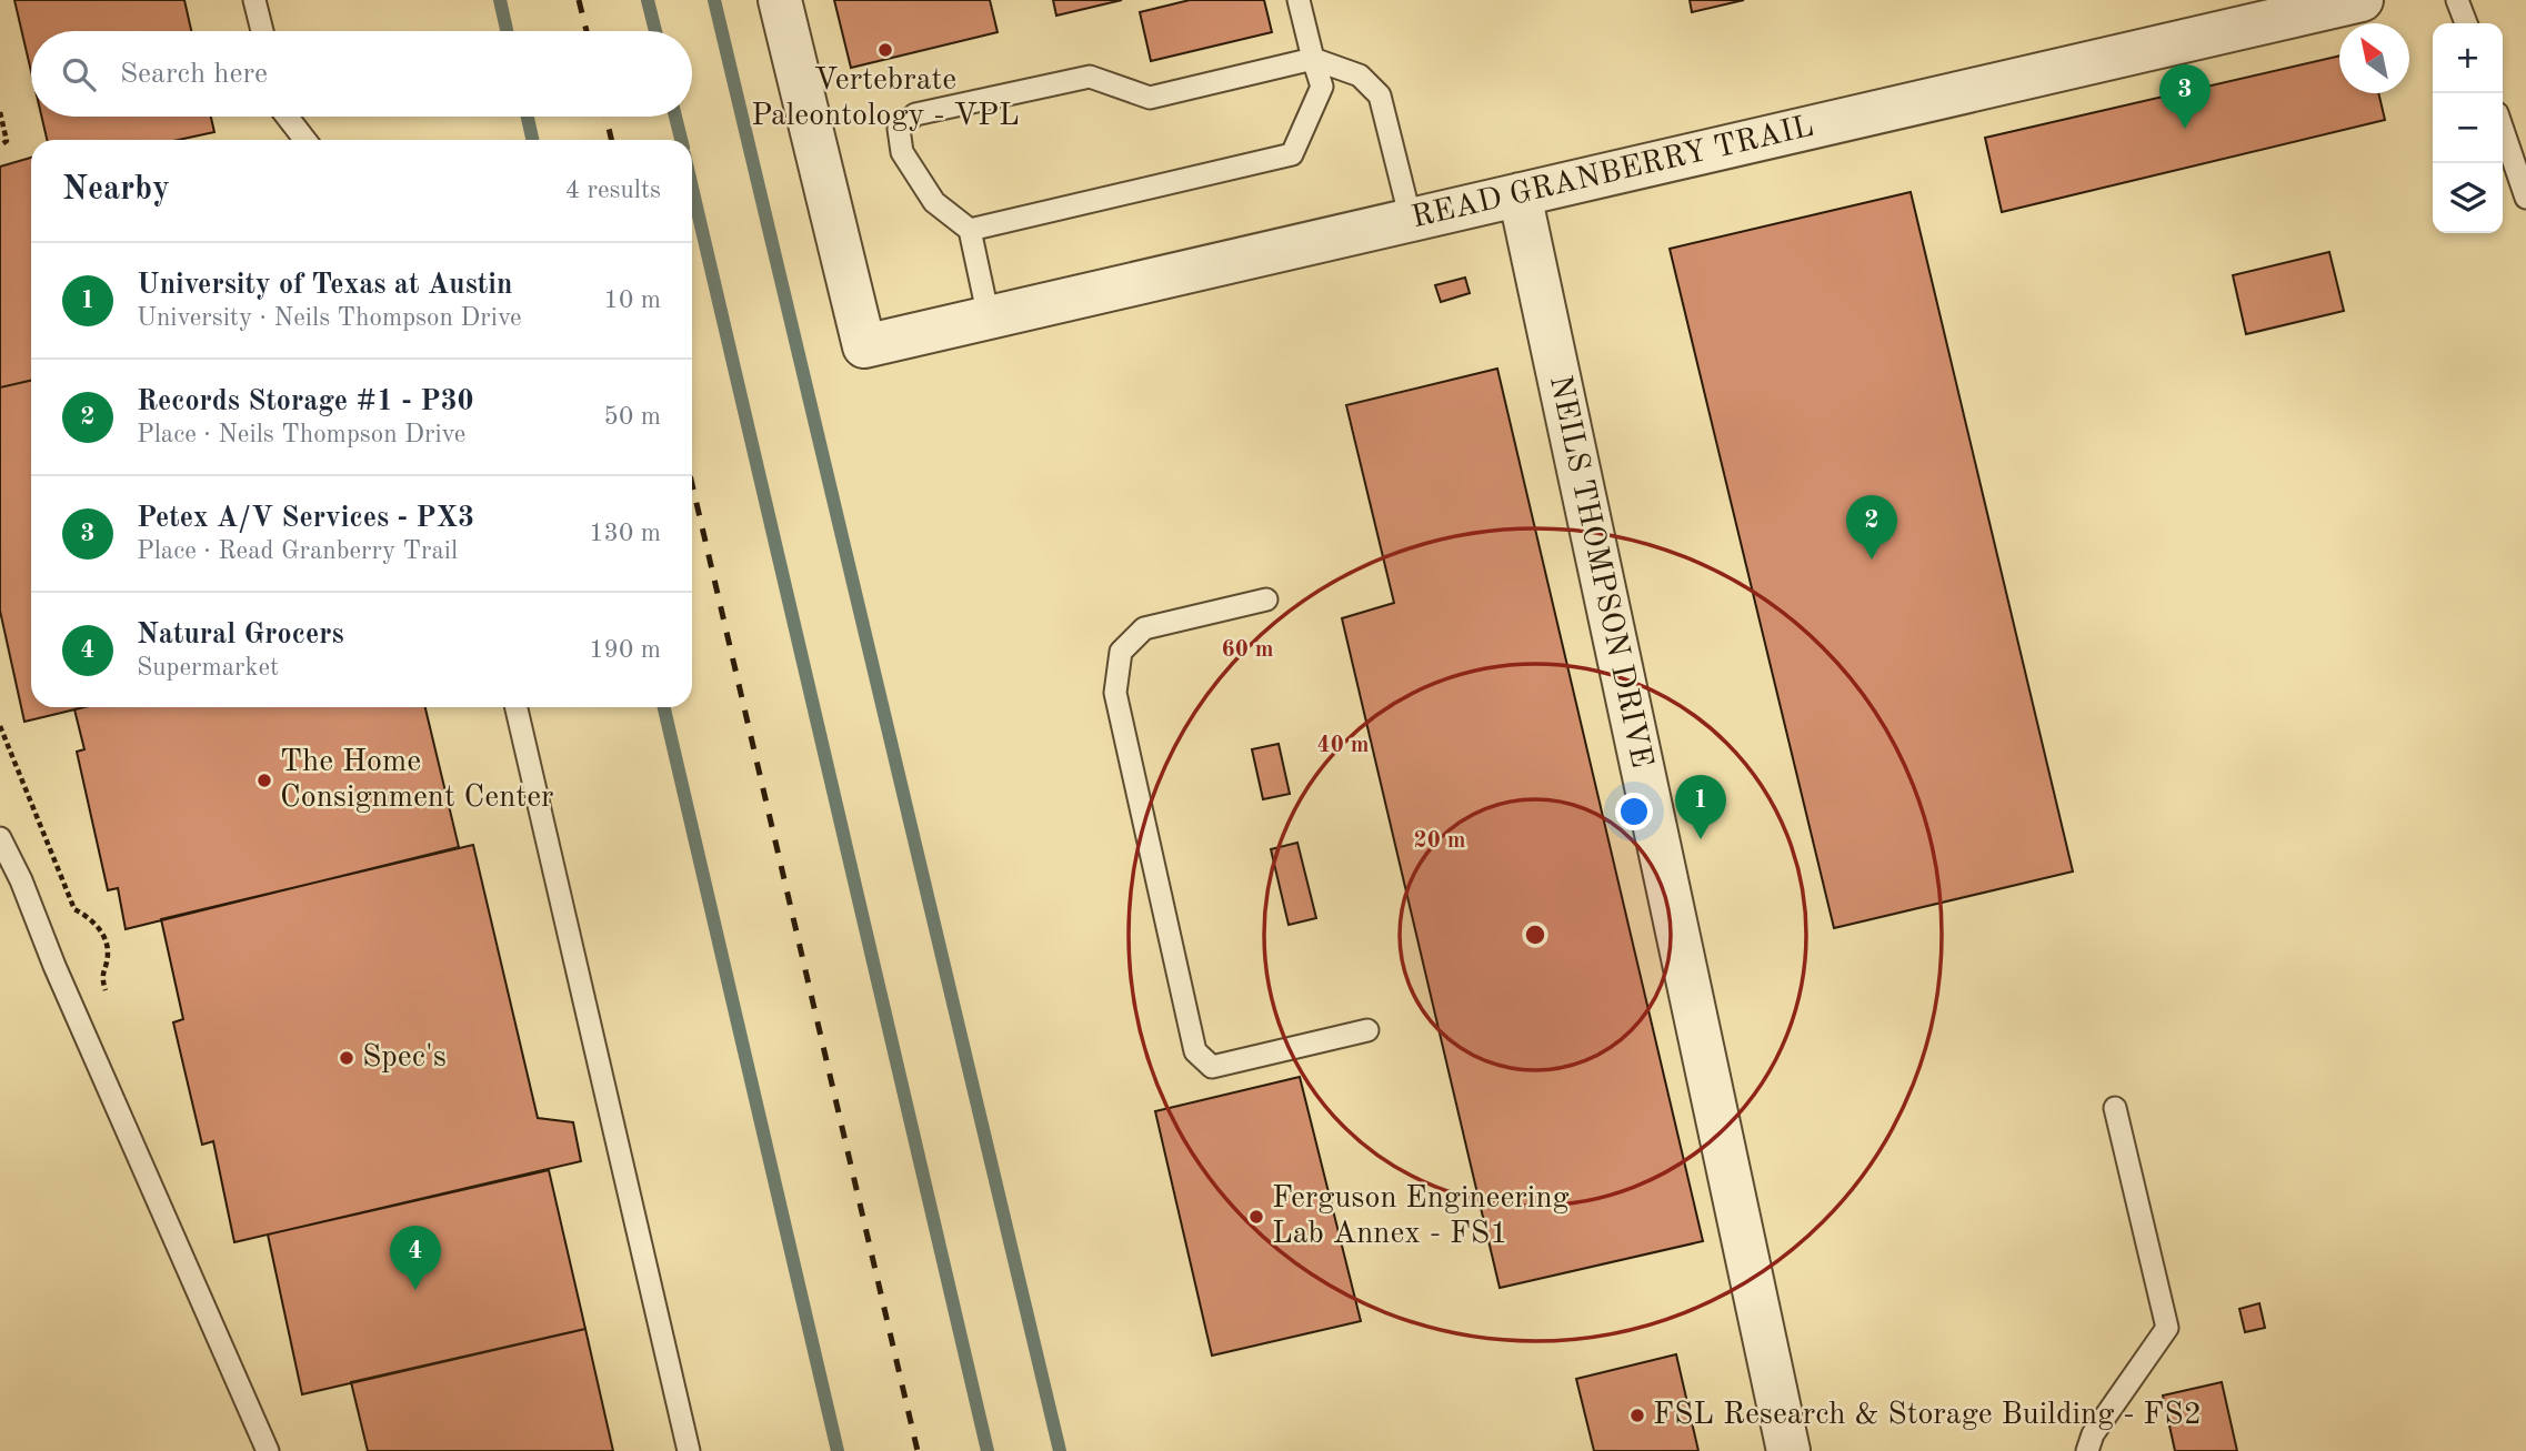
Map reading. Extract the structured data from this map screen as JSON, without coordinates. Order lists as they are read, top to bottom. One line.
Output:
{"streets":{"street":["READ GRANBERRY TRAIL","NEILS THOMPSON DRIVE"]},"crossings":[["READ GRANBERRY TRAIL","NEILS THOMPSON DRIVE"]],"places":["Vertebrate Paleontology - VPL","The Home Consignment Center","Spec's","Ferguson Engineering Lab Annex - FS1","FSL Research & Storage Building - FS2"],"north":"top left","page":{"map_buttons":["+","−"],"search":"Search here","pins":["3","2","1","4"],"heading":["Nearby","4 results"],"list":[{"mark":"1","name":"University of Texas at Austin","note":"University · Neils Thompson Drive","value":"10 m"},{"mark":"2","name":"Records Storage #1 - P30","note":"Place · Neils Thompson Drive","value":"50 m"},{"mark":"3","name":"Petex A/V Services - PX3","note":"Place · Read Granberry Trail","value":"130 m"},{"mark":"4","name":"Natural Grocers","note":"Supermarket","value":"190 m"}]},"rings":["60 m","40 m","20 m"]}
